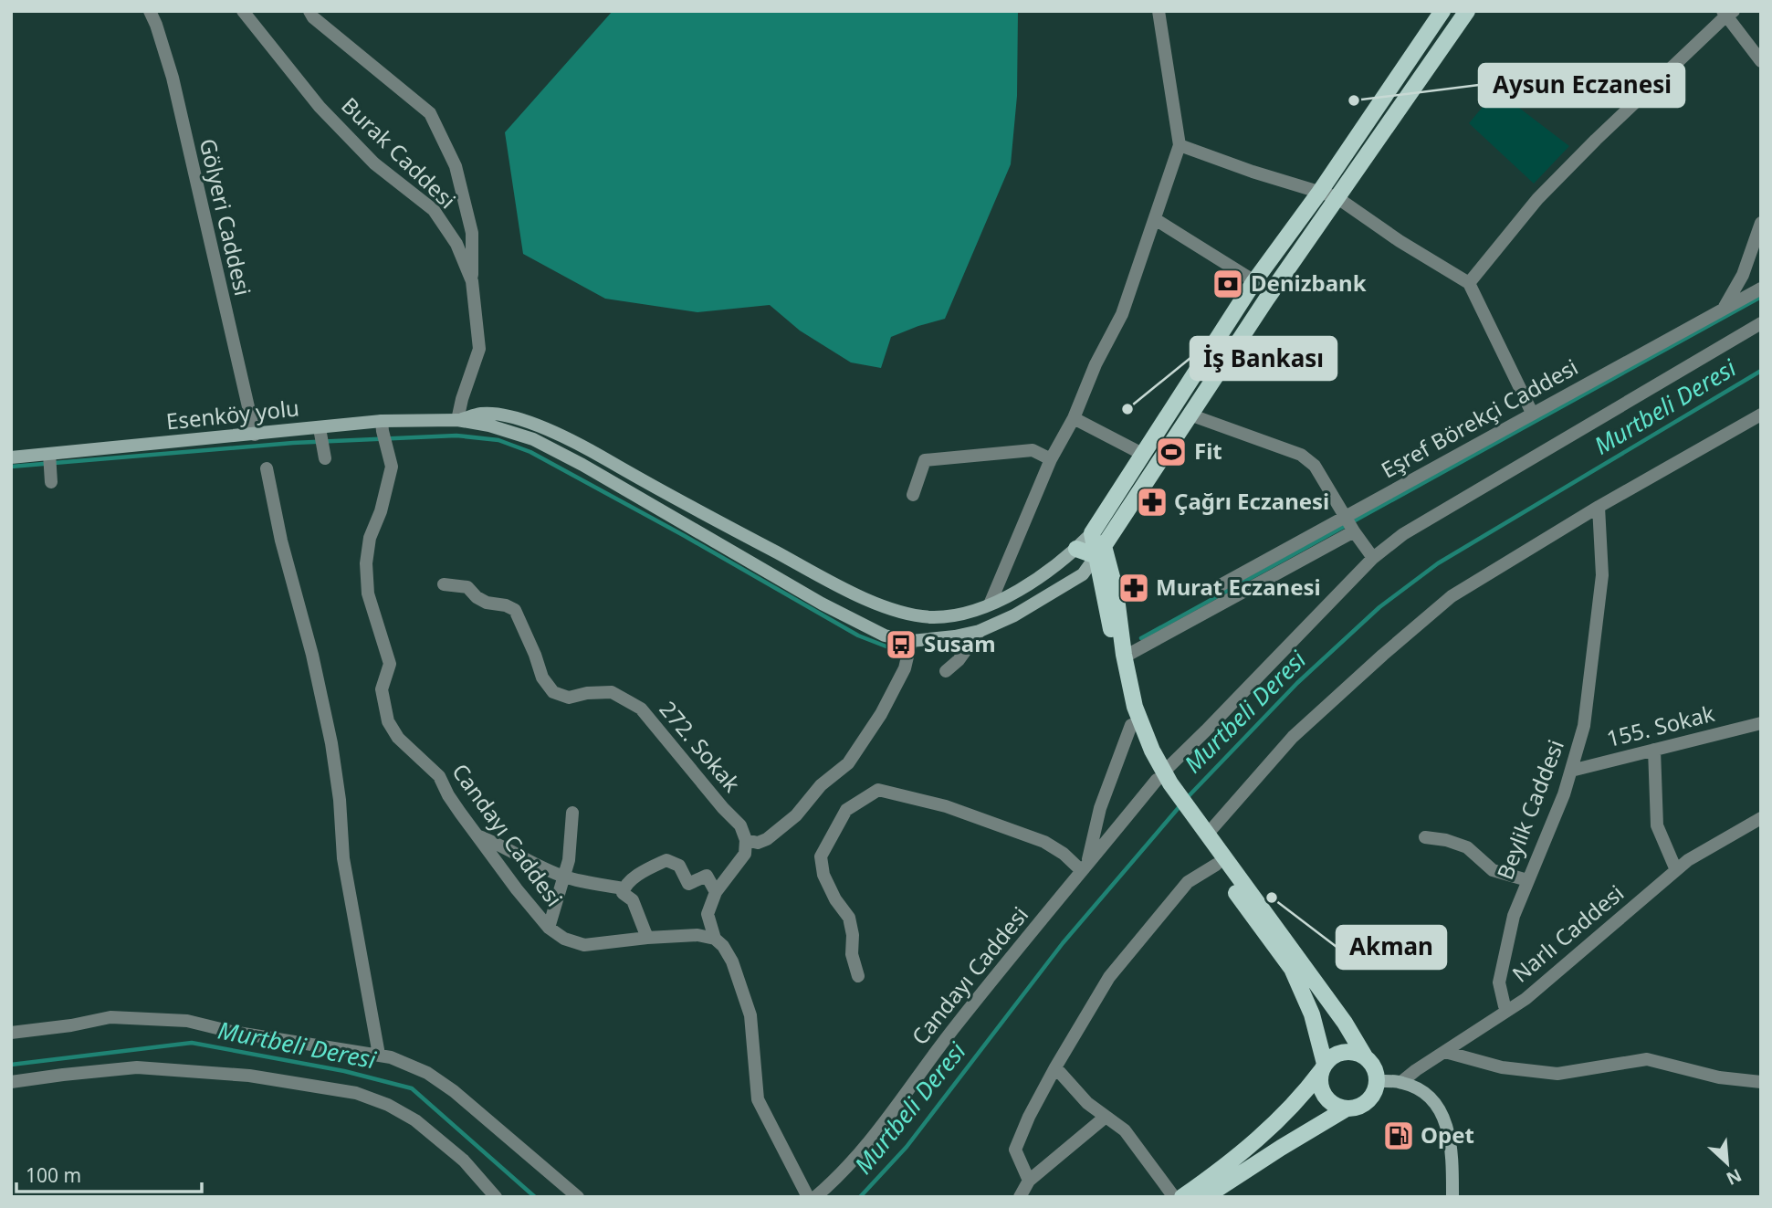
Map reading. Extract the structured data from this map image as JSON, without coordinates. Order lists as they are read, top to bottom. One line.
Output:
{"streets":{"street":["Burak Caddesi","Gölyeri Caddesi","Esenköy yolu","Eşref Börekçi Caddesi","155. Sokak","272. Sokak","Beylik Caddesi","Candayı Caddesi","Narlı Caddesi"]},"crossings":[["Burak Caddesi","Esenköy yolu"],["Gölyeri Caddesi","Esenköy yolu"],["Esenköy yolu","Candayı Caddesi"],["155. Sokak","Beylik Caddesi"],["Beylik Caddesi","Narlı Caddesi"]],"water":["Murtbeli Deresi"],"places":{"other":["Aysun Eczanesi","İş Bankası","Akman"],"bank":["Denizbank"],"sports":["Fit"],"pharmacy":["Çağrı Eczanesi","Murat Eczanesi"],"bus stop":["Susam"],"fuel station":["Opet"]},"scale_bar":"100 m","north":"bottom right"}
